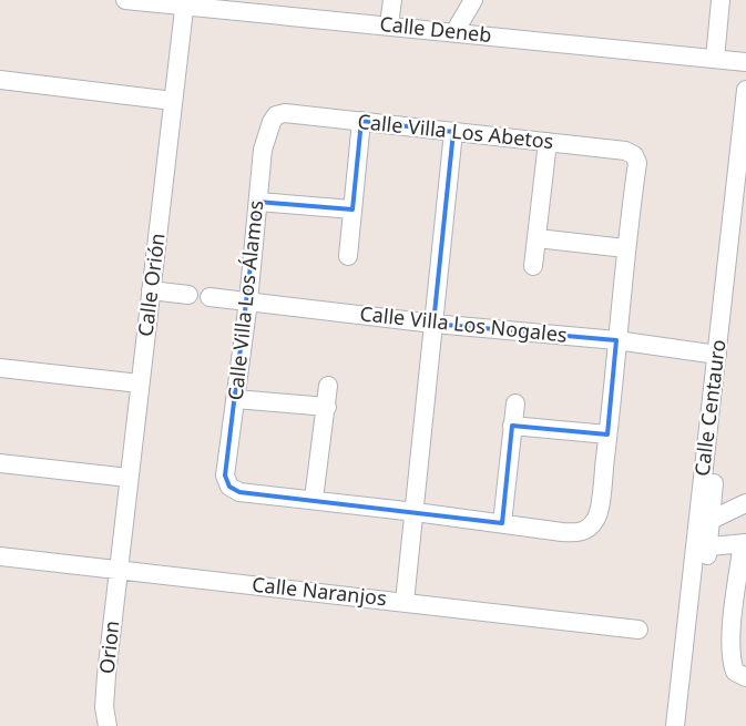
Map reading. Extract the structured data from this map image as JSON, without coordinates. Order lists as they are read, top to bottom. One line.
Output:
{"streets":{"street":["Calle Deneb","Calle Villa Los Abetos","Calle Orión","Calle Villa Los Álamos","Calle Villa Los Nogales","Calle Centauro","Calle Naranjos","Orion"]},"crossings":[["Calle Deneb","Calle Orión"],["Calle Villa Los Abetos","Calle Villa Los Álamos"],["Calle Orión","Calle Naranjos"],["Calle Orión","Orion"],["Calle Villa Los Álamos","Calle Villa Los Nogales"],["Calle Villa Los Nogales","Calle Centauro"],["Calle Naranjos","Orion"]]}
